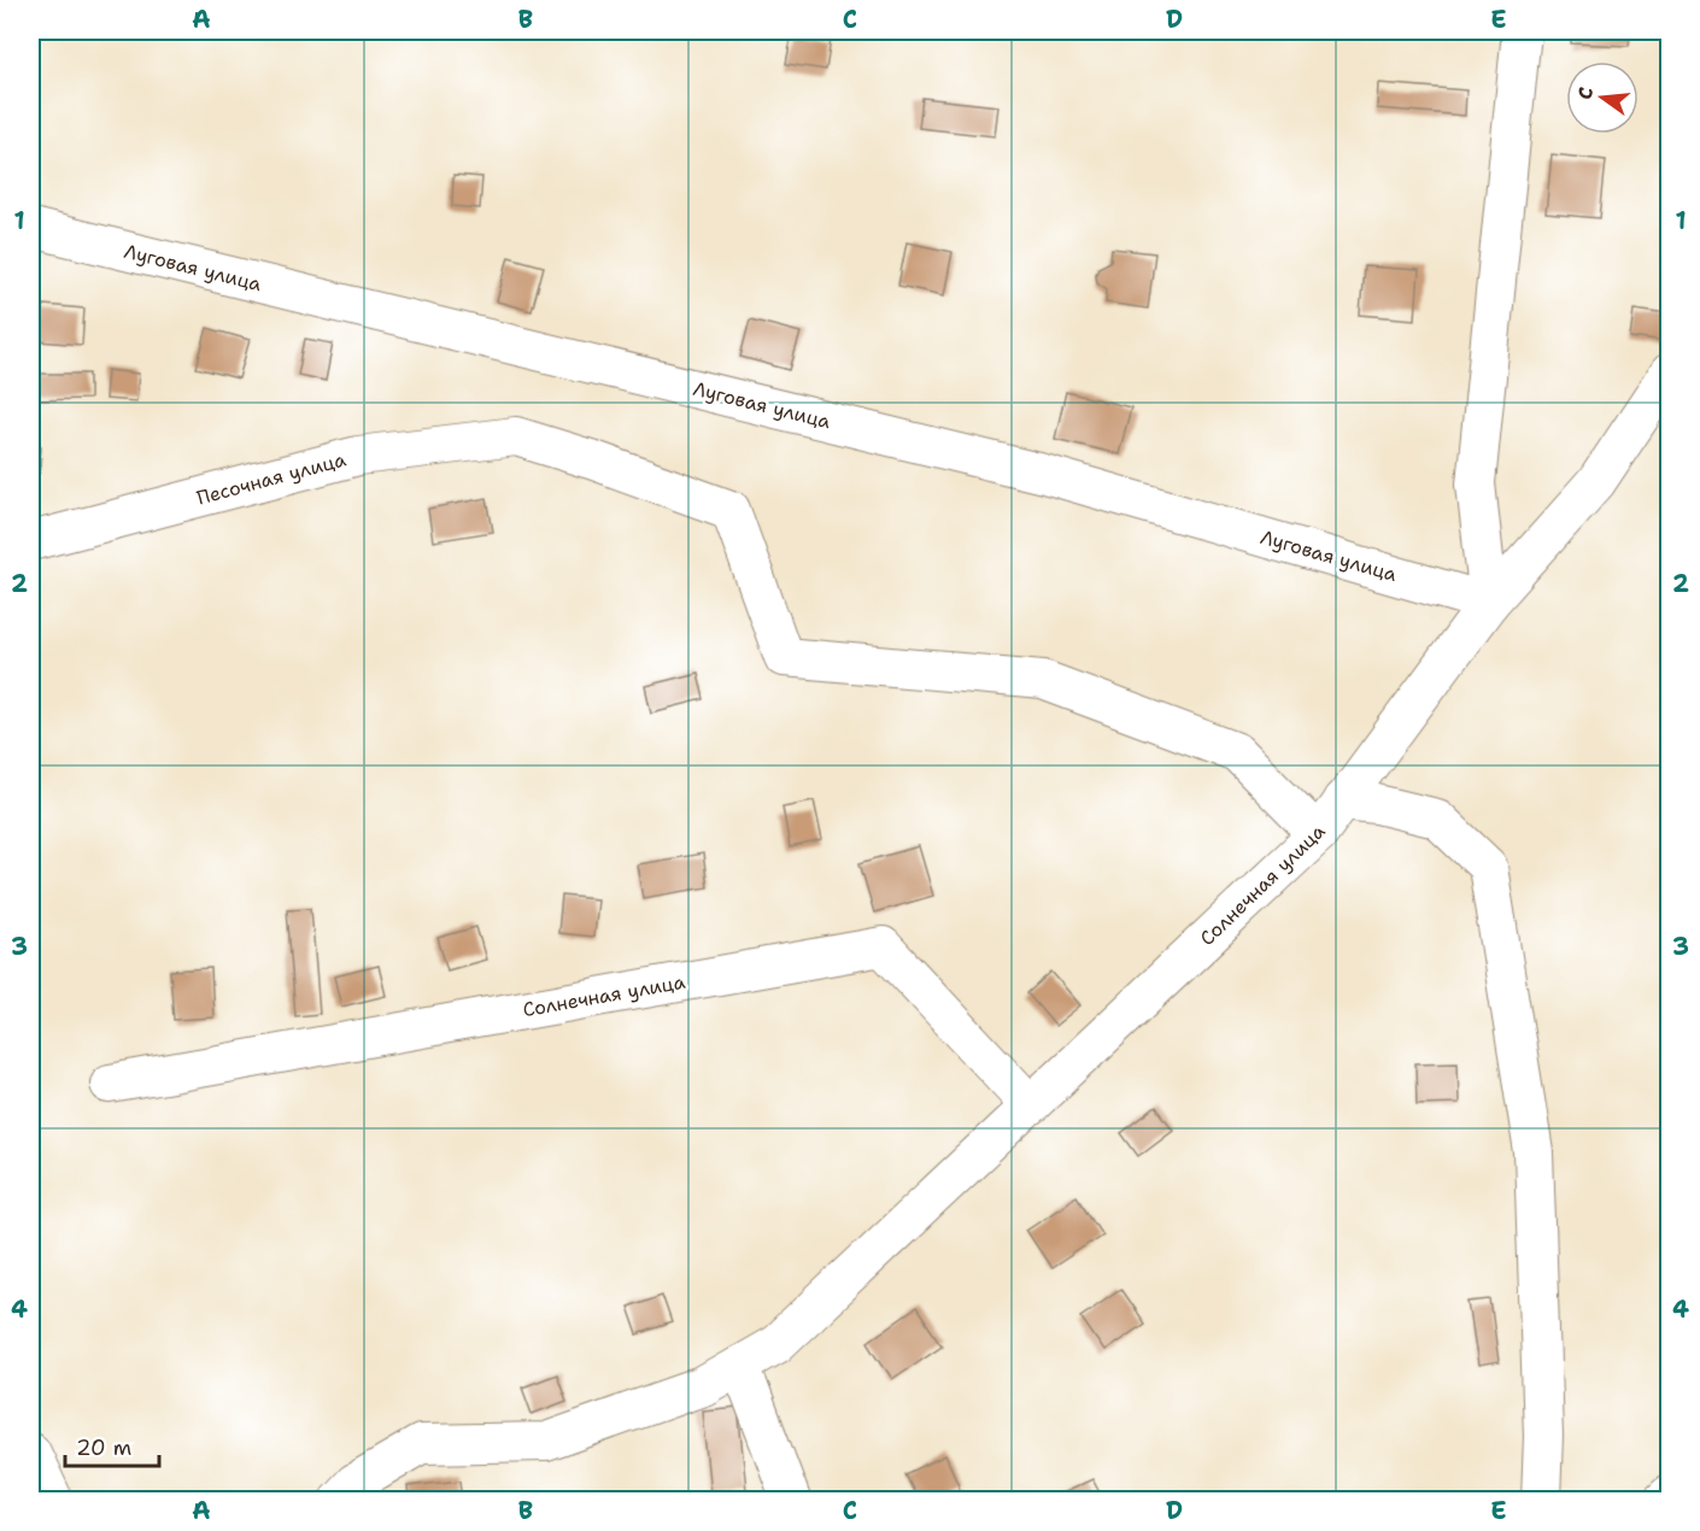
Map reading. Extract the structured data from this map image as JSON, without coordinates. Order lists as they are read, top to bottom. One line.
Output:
{"streets":{"street":["Луговая улица","Песочная улица","Солнечная улица"]},"crossings":[["Луговая улица","Солнечная улица"],["Песочная улица","Солнечная улица"]],"scale_bar":"20 m","north":"left","grid":{"columns":["A","B","C","D","E"],"rows":["1","2","3","4"]}}
